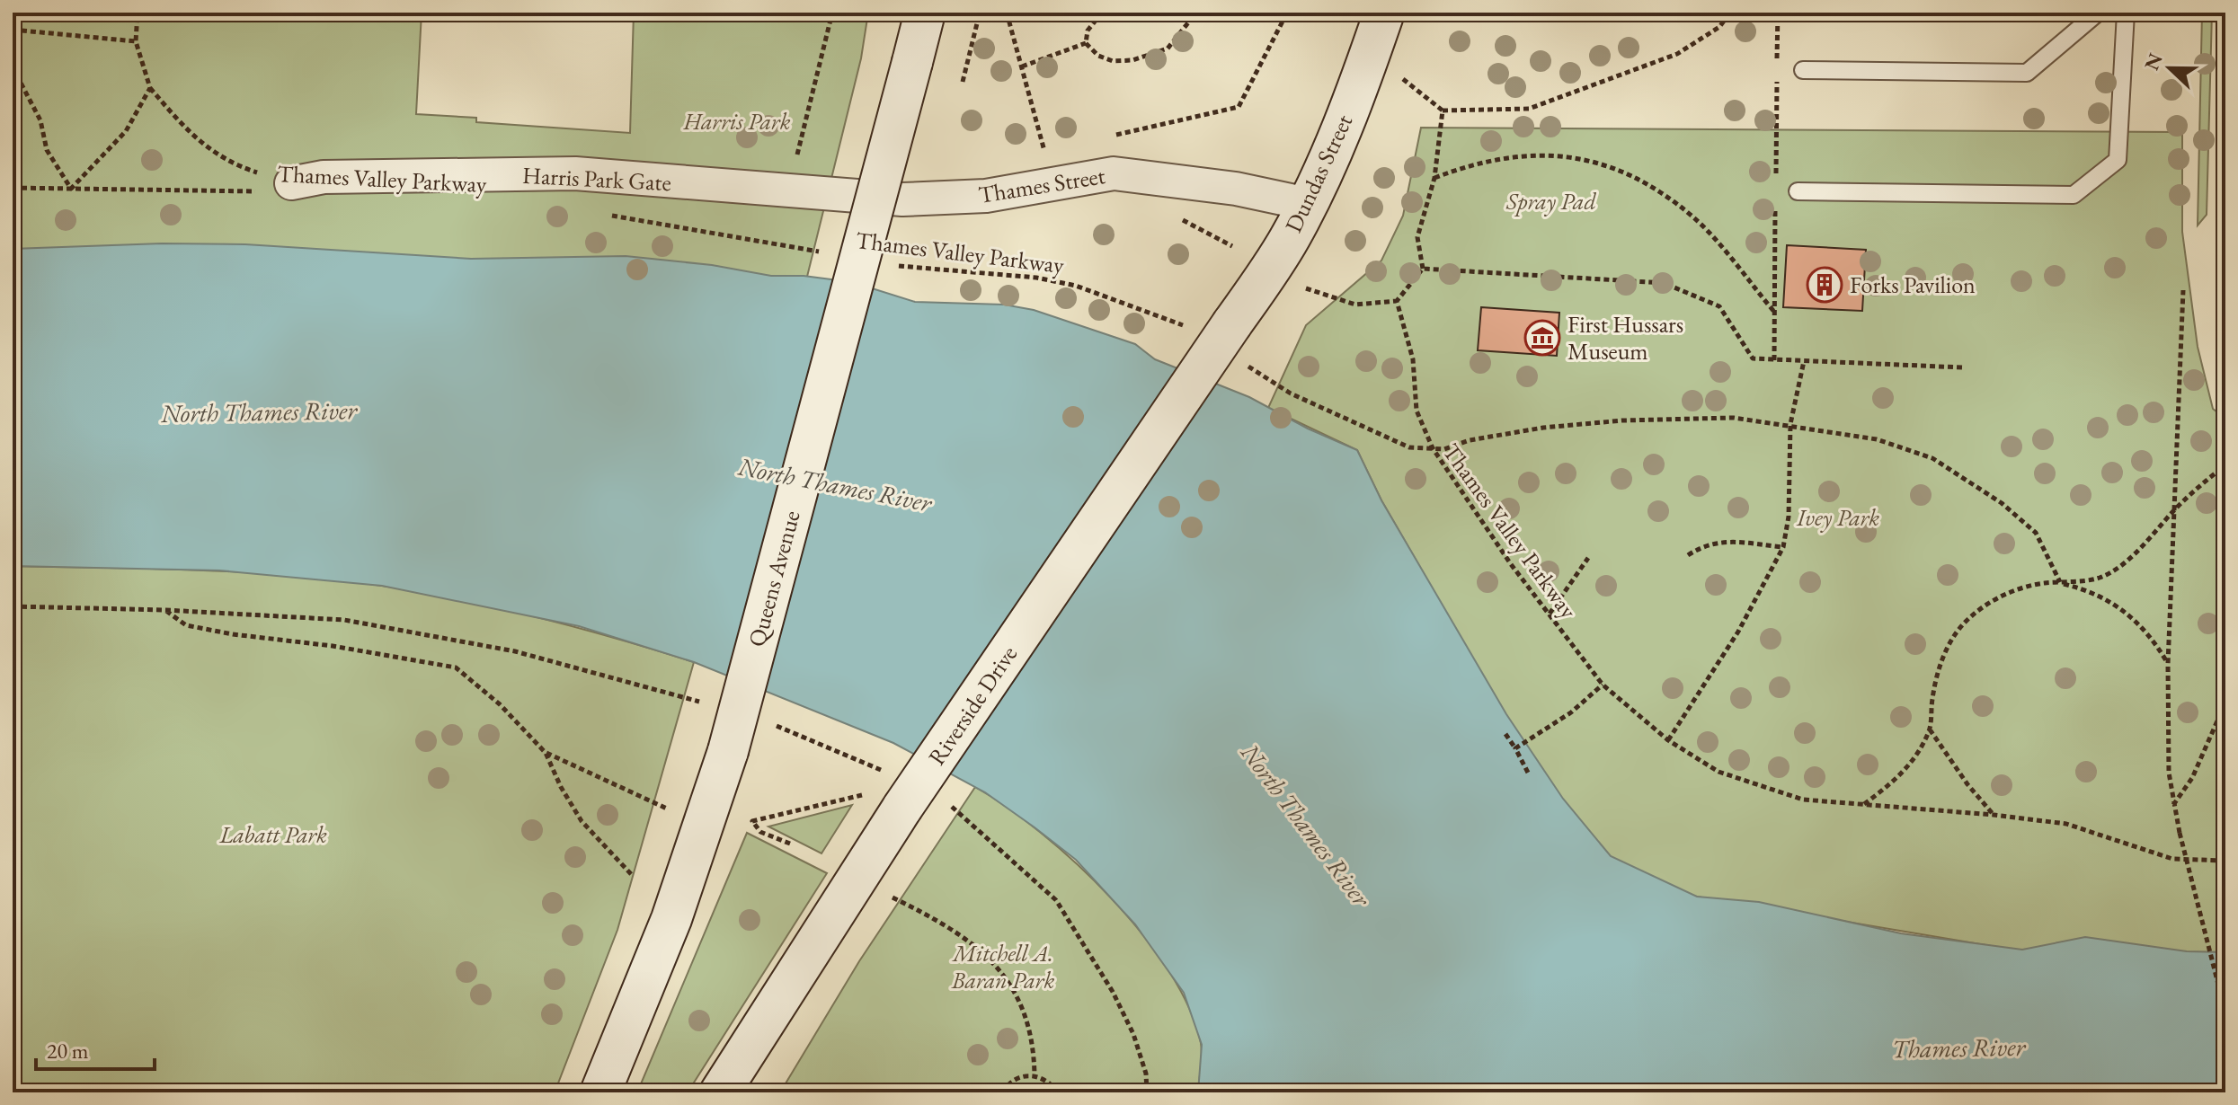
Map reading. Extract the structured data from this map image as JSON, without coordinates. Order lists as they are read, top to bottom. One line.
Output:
{"streets":{"main road":["Dundas Street","Queens Avenue","Riverside Drive"],"street":["Harris Park Gate","Thames Street"],"path":["Thames Valley Parkway"]},"crossings":[["Dundas Street","Thames Street"],["Dundas Street","Riverside Drive"],["Thames Valley Parkway","Harris Park Gate"],["Harris Park Gate","Thames Street"]],"water":["North Thames River","Thames River"],"parks":["Harris Park","Spray Pad","Ivey Park","Labatt Park","Mitchell A. Baran Park"],"places":{"building":["Forks Pavilion"],"museum":["First Hussars Museum"]},"scale_bar":"20 m","north":"left"}
